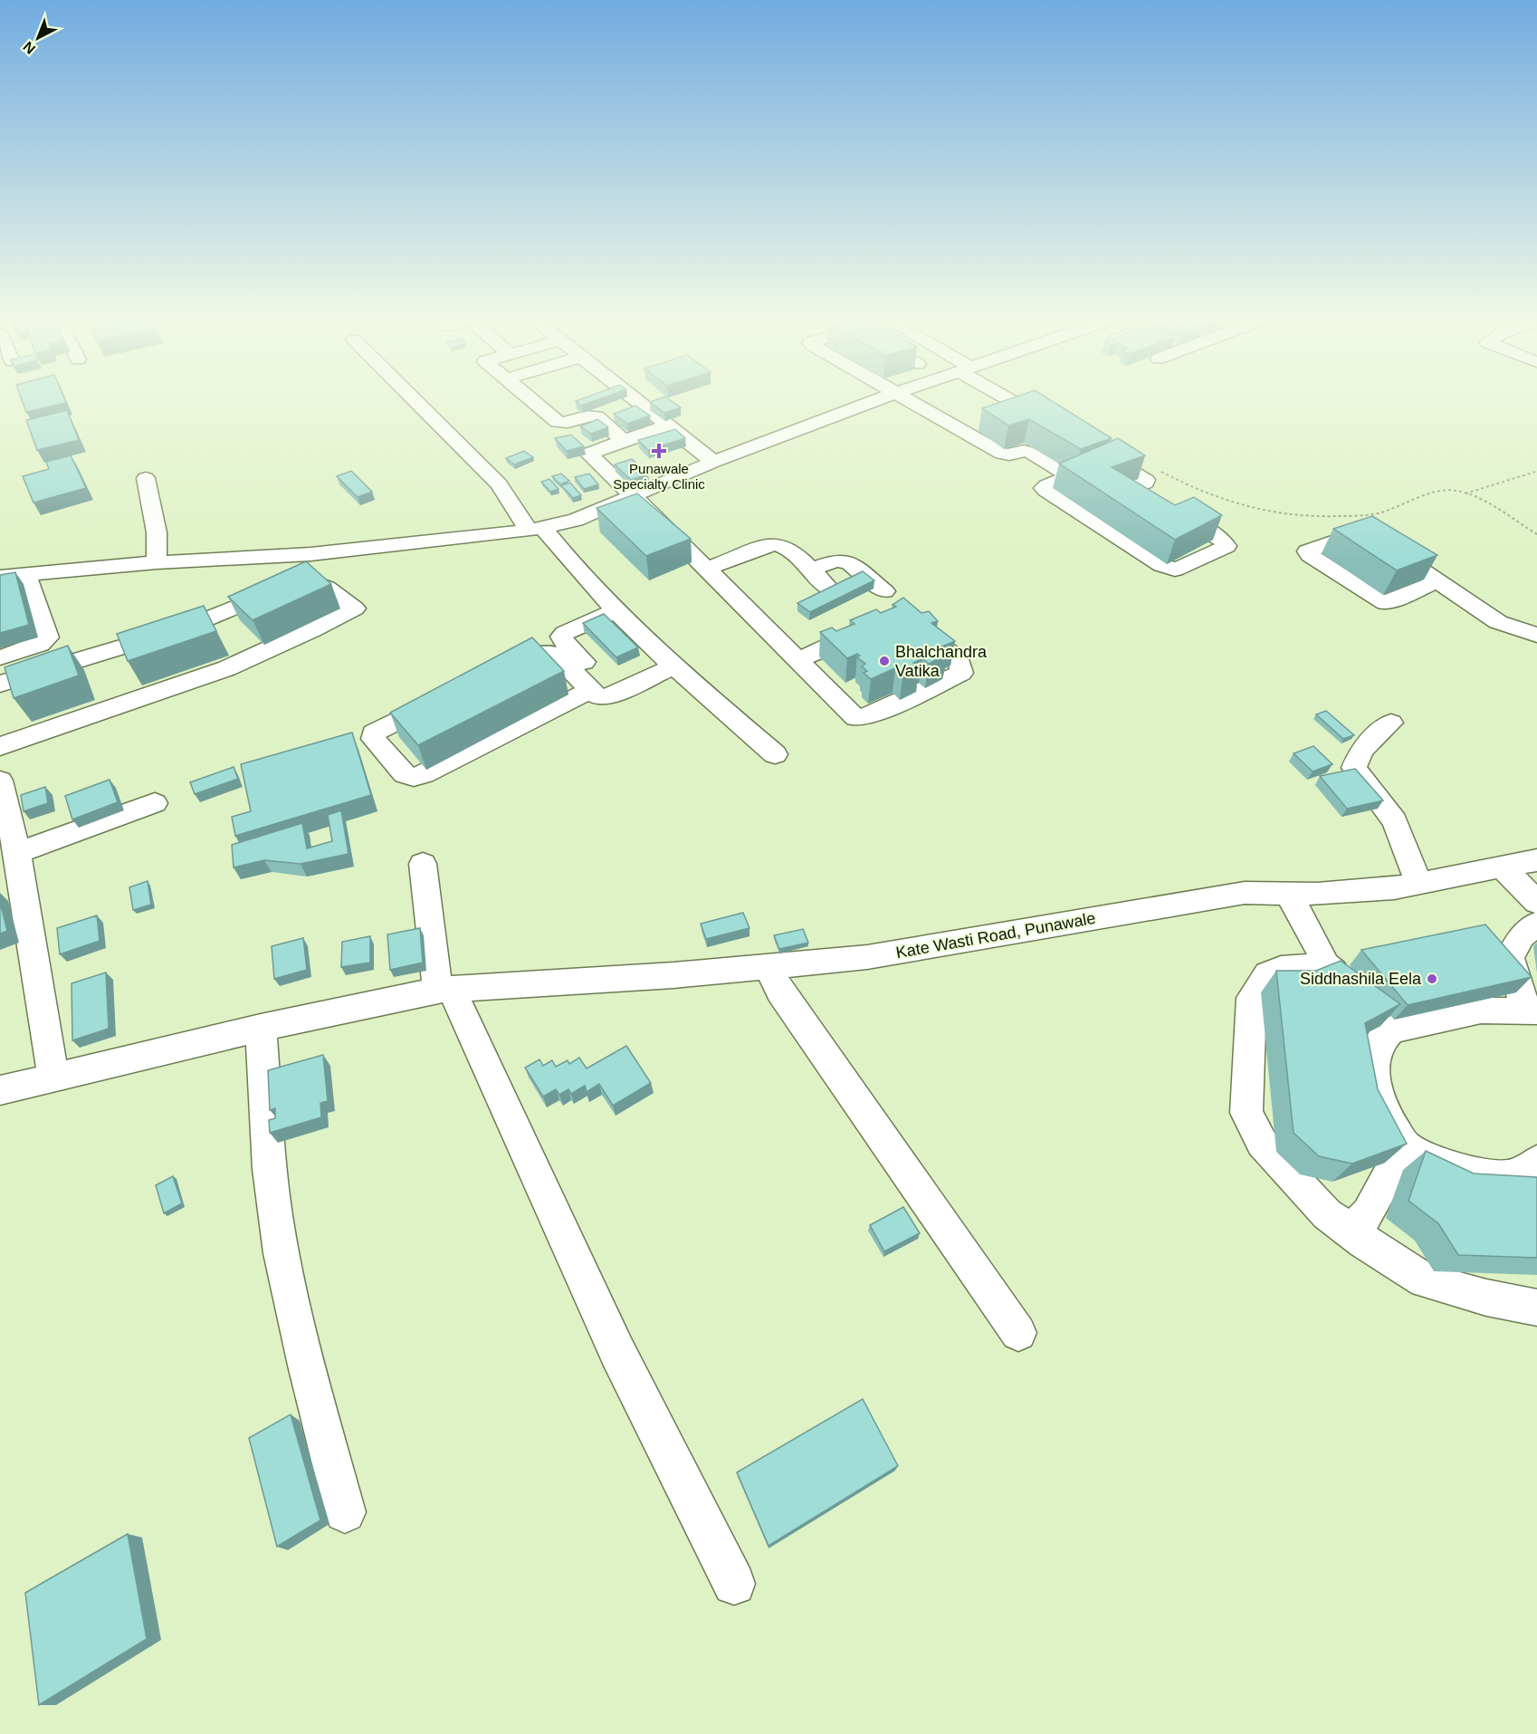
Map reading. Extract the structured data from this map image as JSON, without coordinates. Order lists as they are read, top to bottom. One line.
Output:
{"streets":{"street":["Kate Wasti Road, Punawale"]},"places":{"health":["Punawale Specialty Clinic"],"other":["Bhalchandra Vatika","Siddhashila Eela"]},"north":"bottom left"}
